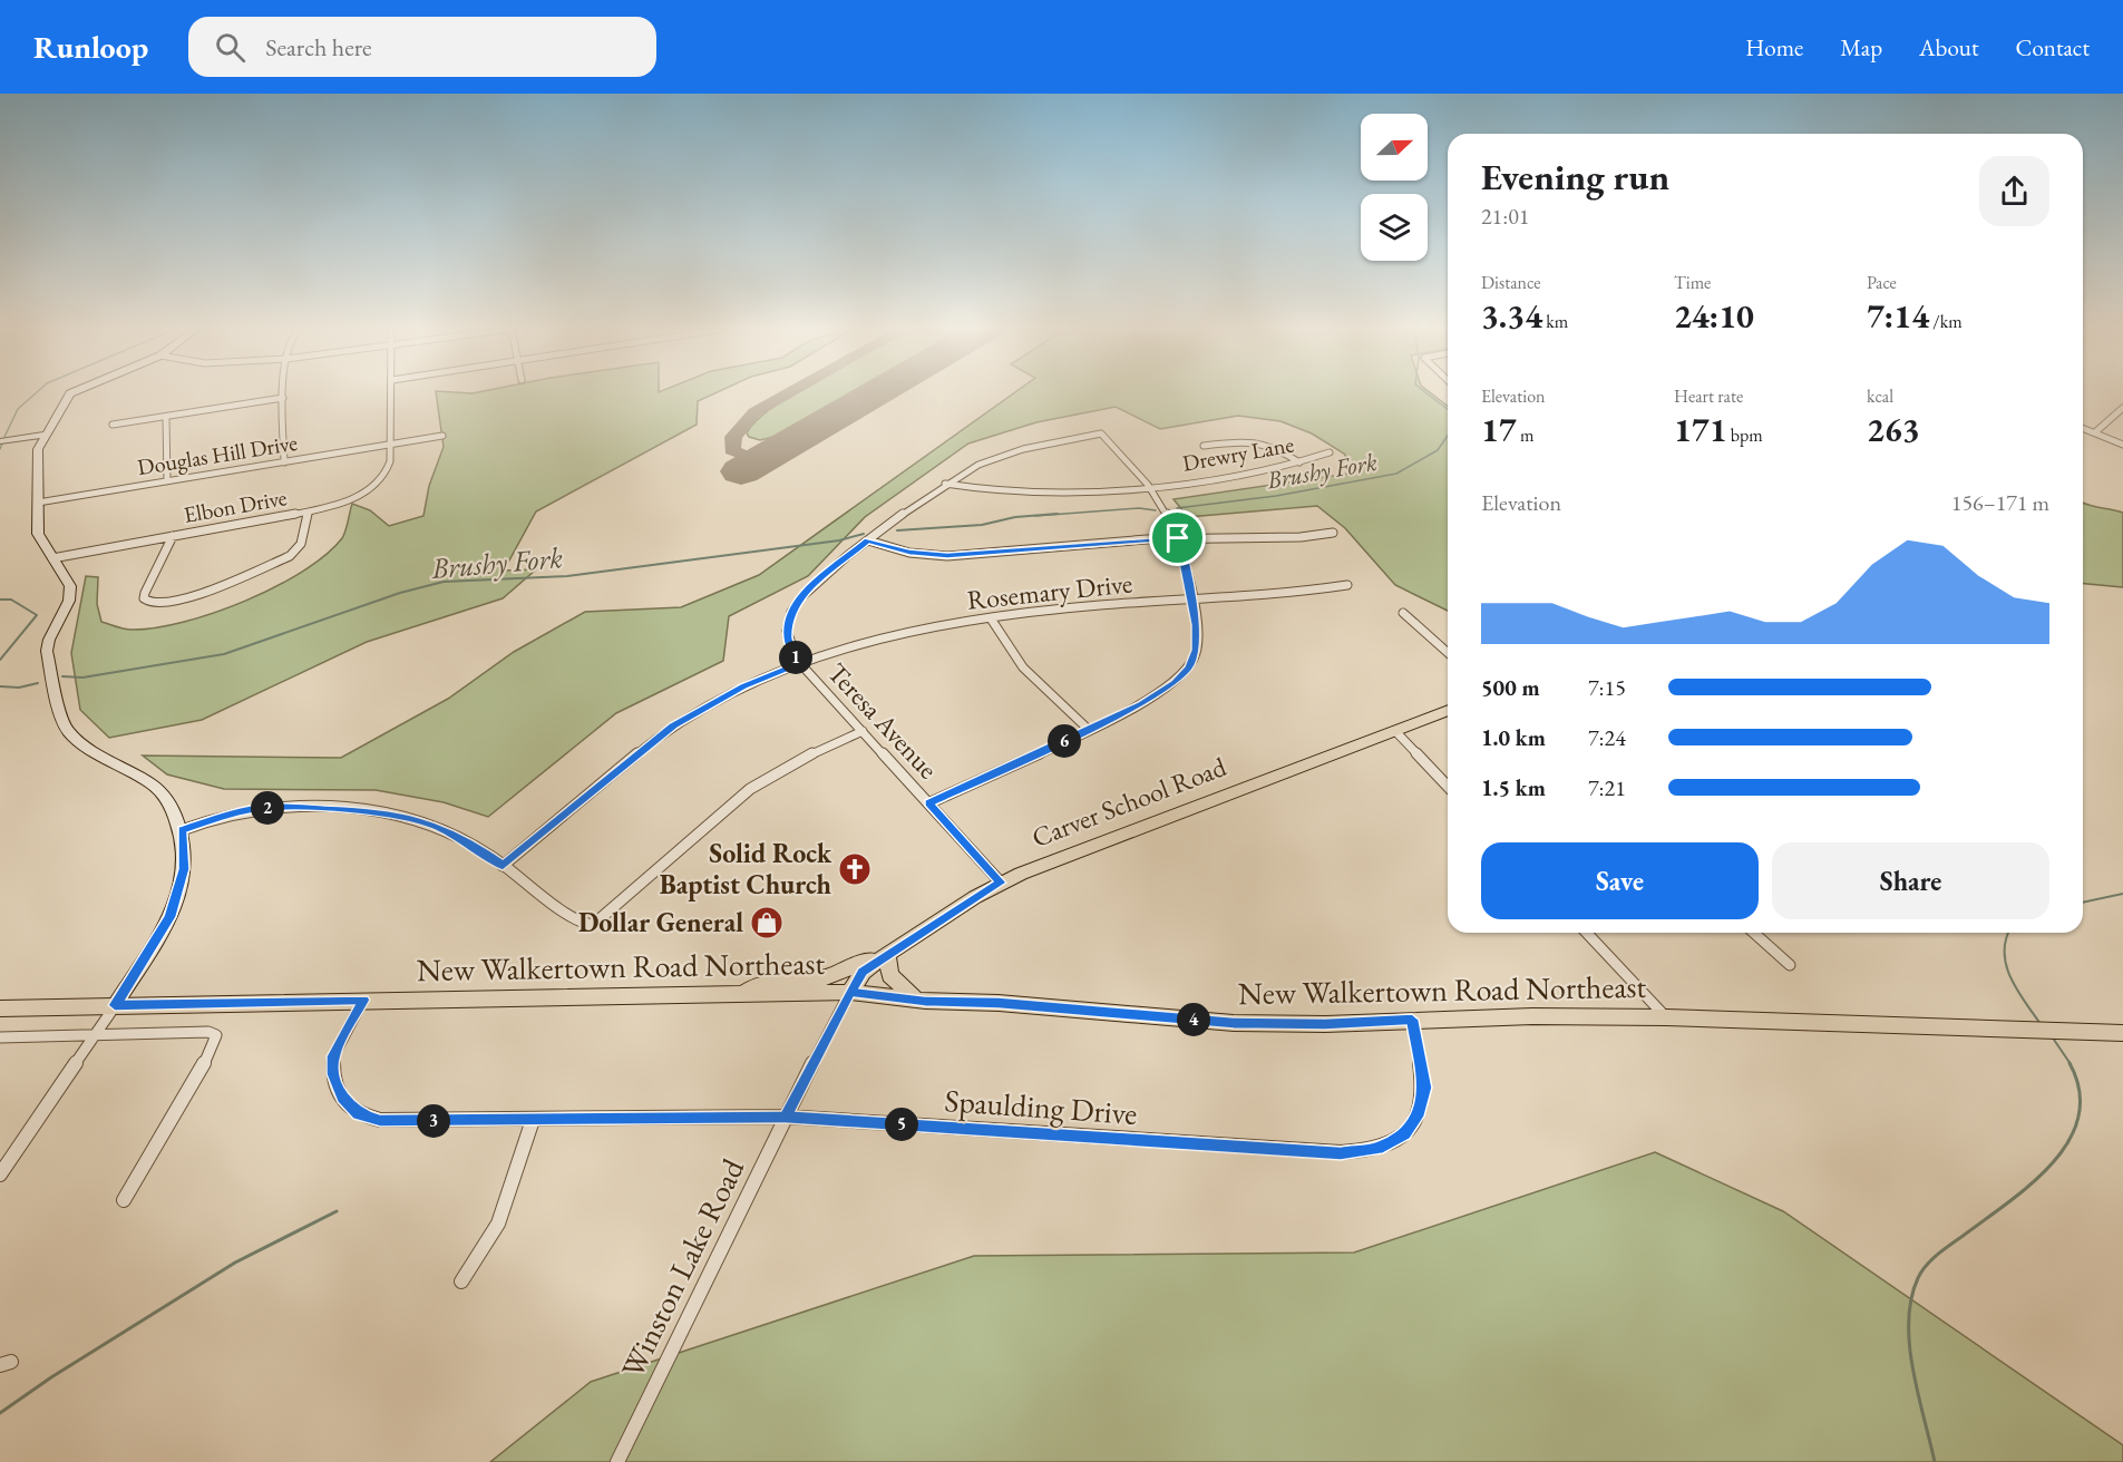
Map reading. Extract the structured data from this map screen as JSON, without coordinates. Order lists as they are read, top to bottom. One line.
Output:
{"streets":{"main road":["Carver School Road","New Walkertown Road Northeast"],"street":["Drewry Lane","Douglas Hill Drive","Elbon Drive","Rosemary Drive","Teresa Avenue","Spaulding Drive","Winston Lake Road"]},"crossings":[["Drewry Lane","Teresa Avenue"],["Douglas Hill Drive","Elbon Drive"],["Rosemary Drive","Teresa Avenue"],["Teresa Avenue","Carver School Road"],["Carver School Road","New Walkertown Road Northeast"],["Carver School Road","Winston Lake Road"],["New Walkertown Road Northeast","Spaulding Drive"],["New Walkertown Road Northeast","Winston Lake Road"],["Spaulding Drive","Winston Lake Road"]],"water":["Brushy Fork"],"places":{"church":["Solid Rock Baptist Church"],"shop":["Dollar General"]},"north":"right","page":{"header":"Runloop","search":"Search here","nav":["Home","Map","About","Contact"],"heading":["Evening run","21:01"],"stats":[["Distance","3.34 km"],["Time","24:10"],["Pace","7:14 /km"],["Elevation","17 m"],["Heart rate","171 bpm"],["kcal","263"]],"chart":["Elevation","156–171 m"],"pins":["1","6","2","4","3","5"],"list":[{"name":"500 m","note":"7:15"},{"name":"1.0 km","note":"7:24"},{"name":"1.5 km","note":"7:21"}],"buttons":["Save","Share"]}}
